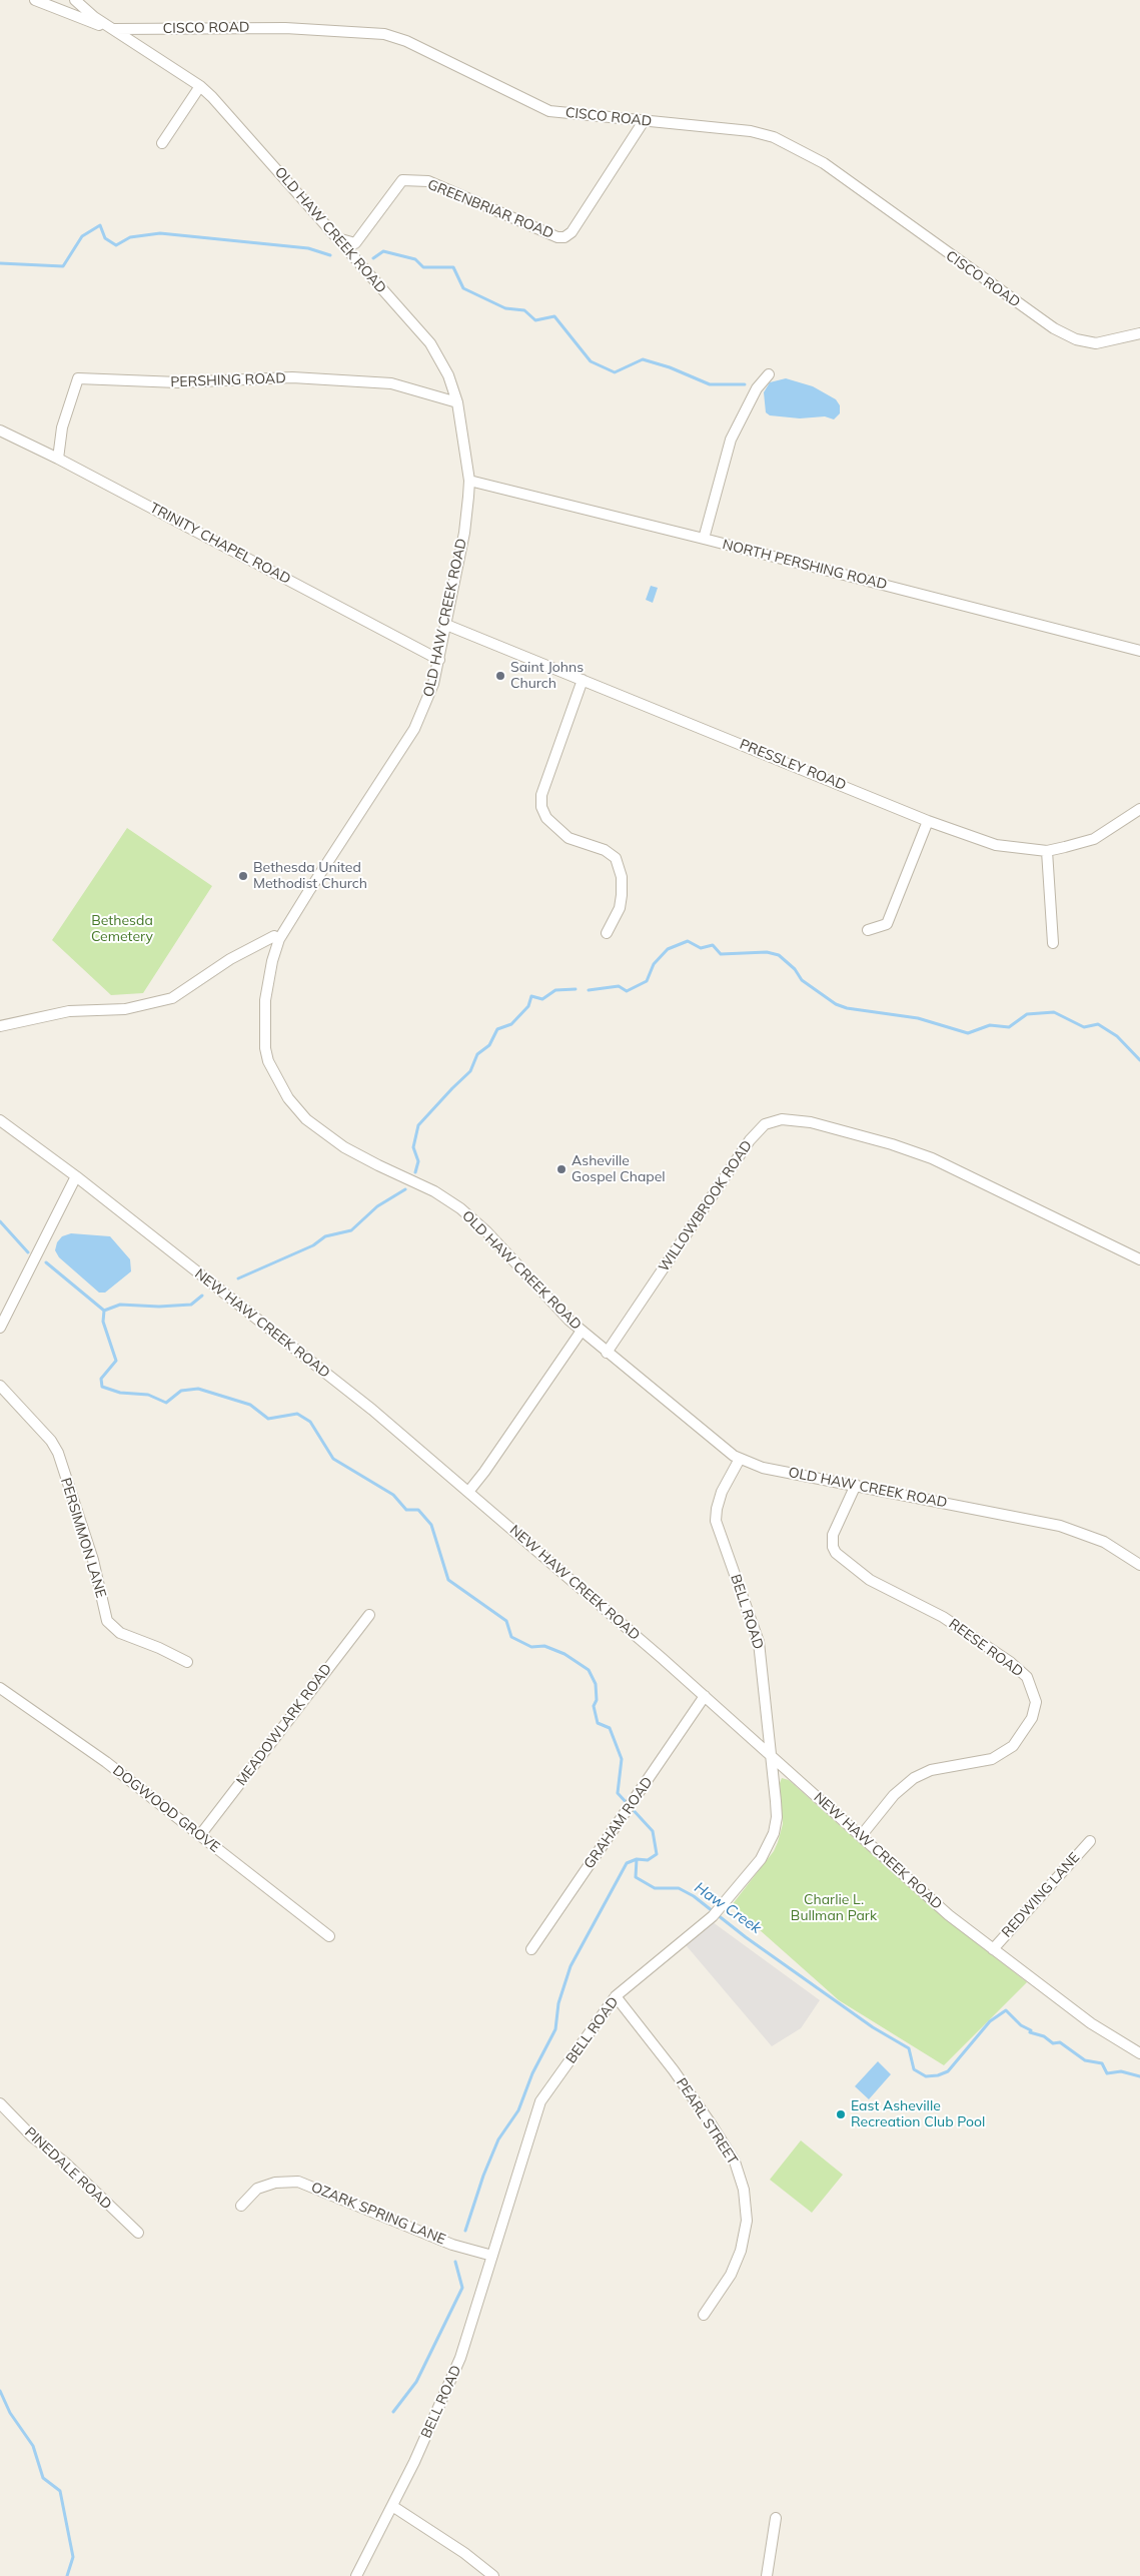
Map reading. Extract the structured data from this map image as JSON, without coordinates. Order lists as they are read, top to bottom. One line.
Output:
{"streets":{"street":["CISCO ROAD","GREENBRIAR ROAD","OLD HAW CREEK ROAD","PERSHING ROAD","TRINITY CHAPEL ROAD","NORTH PERSHING ROAD","PRESSLEY ROAD","WILLOWBROOK ROAD","NEW HAW CREEK ROAD","PERSIMMON LANE","BELL ROAD","REESE ROAD","MEADOWLARK ROAD","DOGWOOD GROVE","GRAHAM ROAD","REDWING LANE","PEARL STREET","PINEDALE ROAD","OZARK SPRING LANE"]},"crossings":[["CISCO ROAD","GREENBRIAR ROAD"],["CISCO ROAD","OLD HAW CREEK ROAD"],["GREENBRIAR ROAD","OLD HAW CREEK ROAD"],["OLD HAW CREEK ROAD","PERSHING ROAD"],["OLD HAW CREEK ROAD","TRINITY CHAPEL ROAD"],["OLD HAW CREEK ROAD","NORTH PERSHING ROAD"],["OLD HAW CREEK ROAD","PRESSLEY ROAD"],["OLD HAW CREEK ROAD","WILLOWBROOK ROAD"],["OLD HAW CREEK ROAD","BELL ROAD"],["OLD HAW CREEK ROAD","REESE ROAD"],["PERSHING ROAD","TRINITY CHAPEL ROAD"],["NEW HAW CREEK ROAD","BELL ROAD"],["NEW HAW CREEK ROAD","REESE ROAD"],["NEW HAW CREEK ROAD","GRAHAM ROAD"],["NEW HAW CREEK ROAD","REDWING LANE"],["BELL ROAD","PEARL STREET"],["BELL ROAD","OZARK SPRING LANE"],["MEADOWLARK ROAD","DOGWOOD GROVE"]],"water":["Haw Creek"],"parks":["Bethesda Cemetery","Charlie L. Bullman Park"],"places":["Saint Johns Church","Bethesda United Methodist Church","Asheville Gospel Chapel","East Asheville Recreation Club Pool"]}
